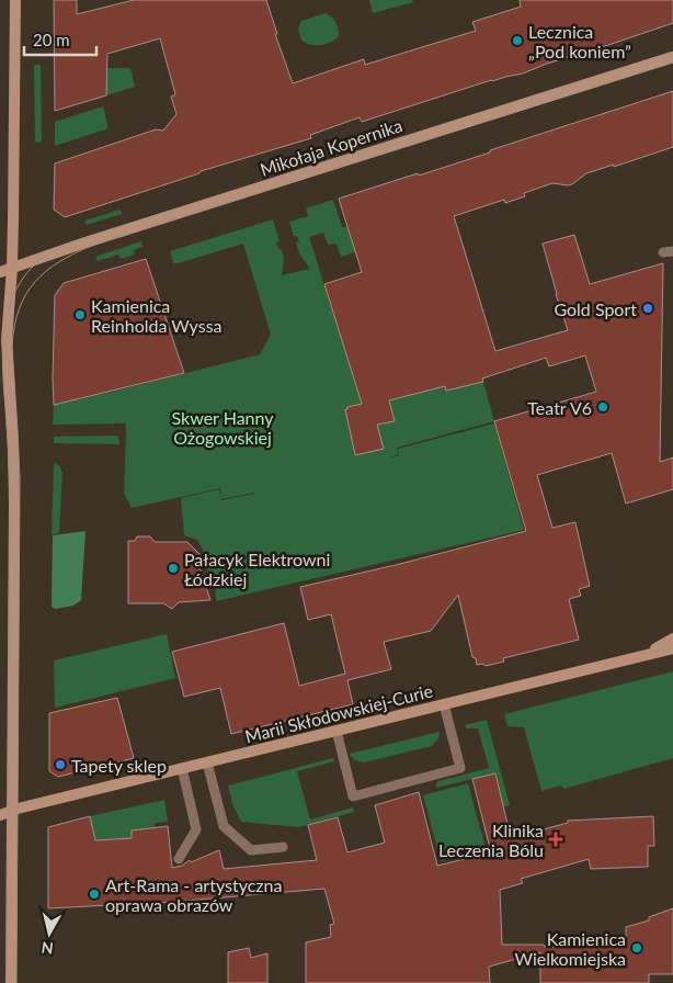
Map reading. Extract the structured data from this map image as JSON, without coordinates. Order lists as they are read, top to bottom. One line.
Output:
{"streets":{"street":["Mikołaja Kopernika","Marii Skłodowskiej-Curie"]},"parks":["Skwer Hanny Ożogowskiej"],"places":{"other":["Lecznica „Pod koniem”","Gold Sport","Kamienica Reinholda Wyssa","Teatr V6","Pałacyk Elektrowni Łódzkiej","Tapety sklep","Art-Rama - artystyczna oprawa obrazów","Kamienica Wielkomiejska"],"health":["Klinika Leczenia Bólu"]},"scale_bar":"20 m","north":"bottom"}
